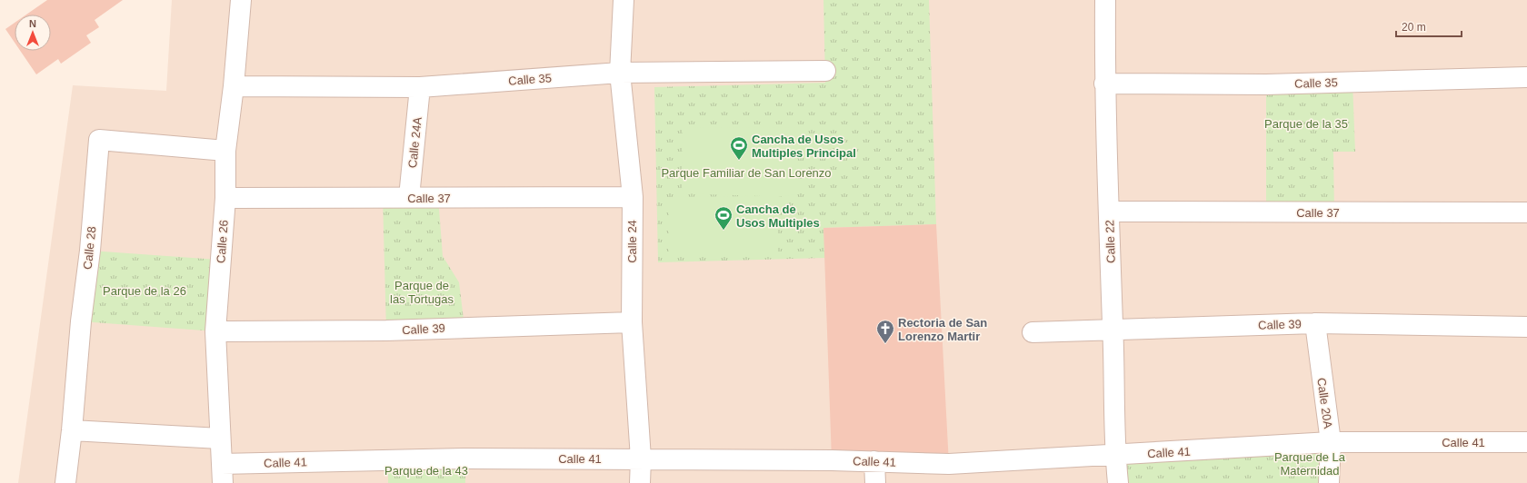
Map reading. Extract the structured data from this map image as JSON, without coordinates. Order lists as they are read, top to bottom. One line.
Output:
{"streets":{"street":["Calle 35","Calle 24A","Calle 37","Calle 26","Calle 24","Calle 22","Calle 28","Calle 39","Calle 20A","Calle 41"]},"crossings":[["Calle 35","Calle 24A"],["Calle 35","Calle 26"],["Calle 35","Calle 24"],["Calle 35","Calle 22"],["Calle 24A","Calle 37"],["Calle 37","Calle 26"],["Calle 37","Calle 24"],["Calle 37","Calle 22"],["Calle 26","Calle 28"],["Calle 26","Calle 39"],["Calle 26","Calle 41"],["Calle 24","Calle 39"],["Calle 24","Calle 41"],["Calle 22","Calle 39"],["Calle 22","Calle 41"],["Calle 39","Calle 20A"],["Calle 20A","Calle 41"]],"parks":["Parque de la 35","Parque Familiar de San Lorenzo","Parque de las Tortugas","Parque de la 26","Parque de La Maternidad","Parque de la 43"],"places":{"sports":["Cancha de Usos Multiples Principal","Cancha de Usos Multiples"],"church":["Rectoria de San Lorenzo Martir"]},"scale_bar":"20 m","north":"top"}
